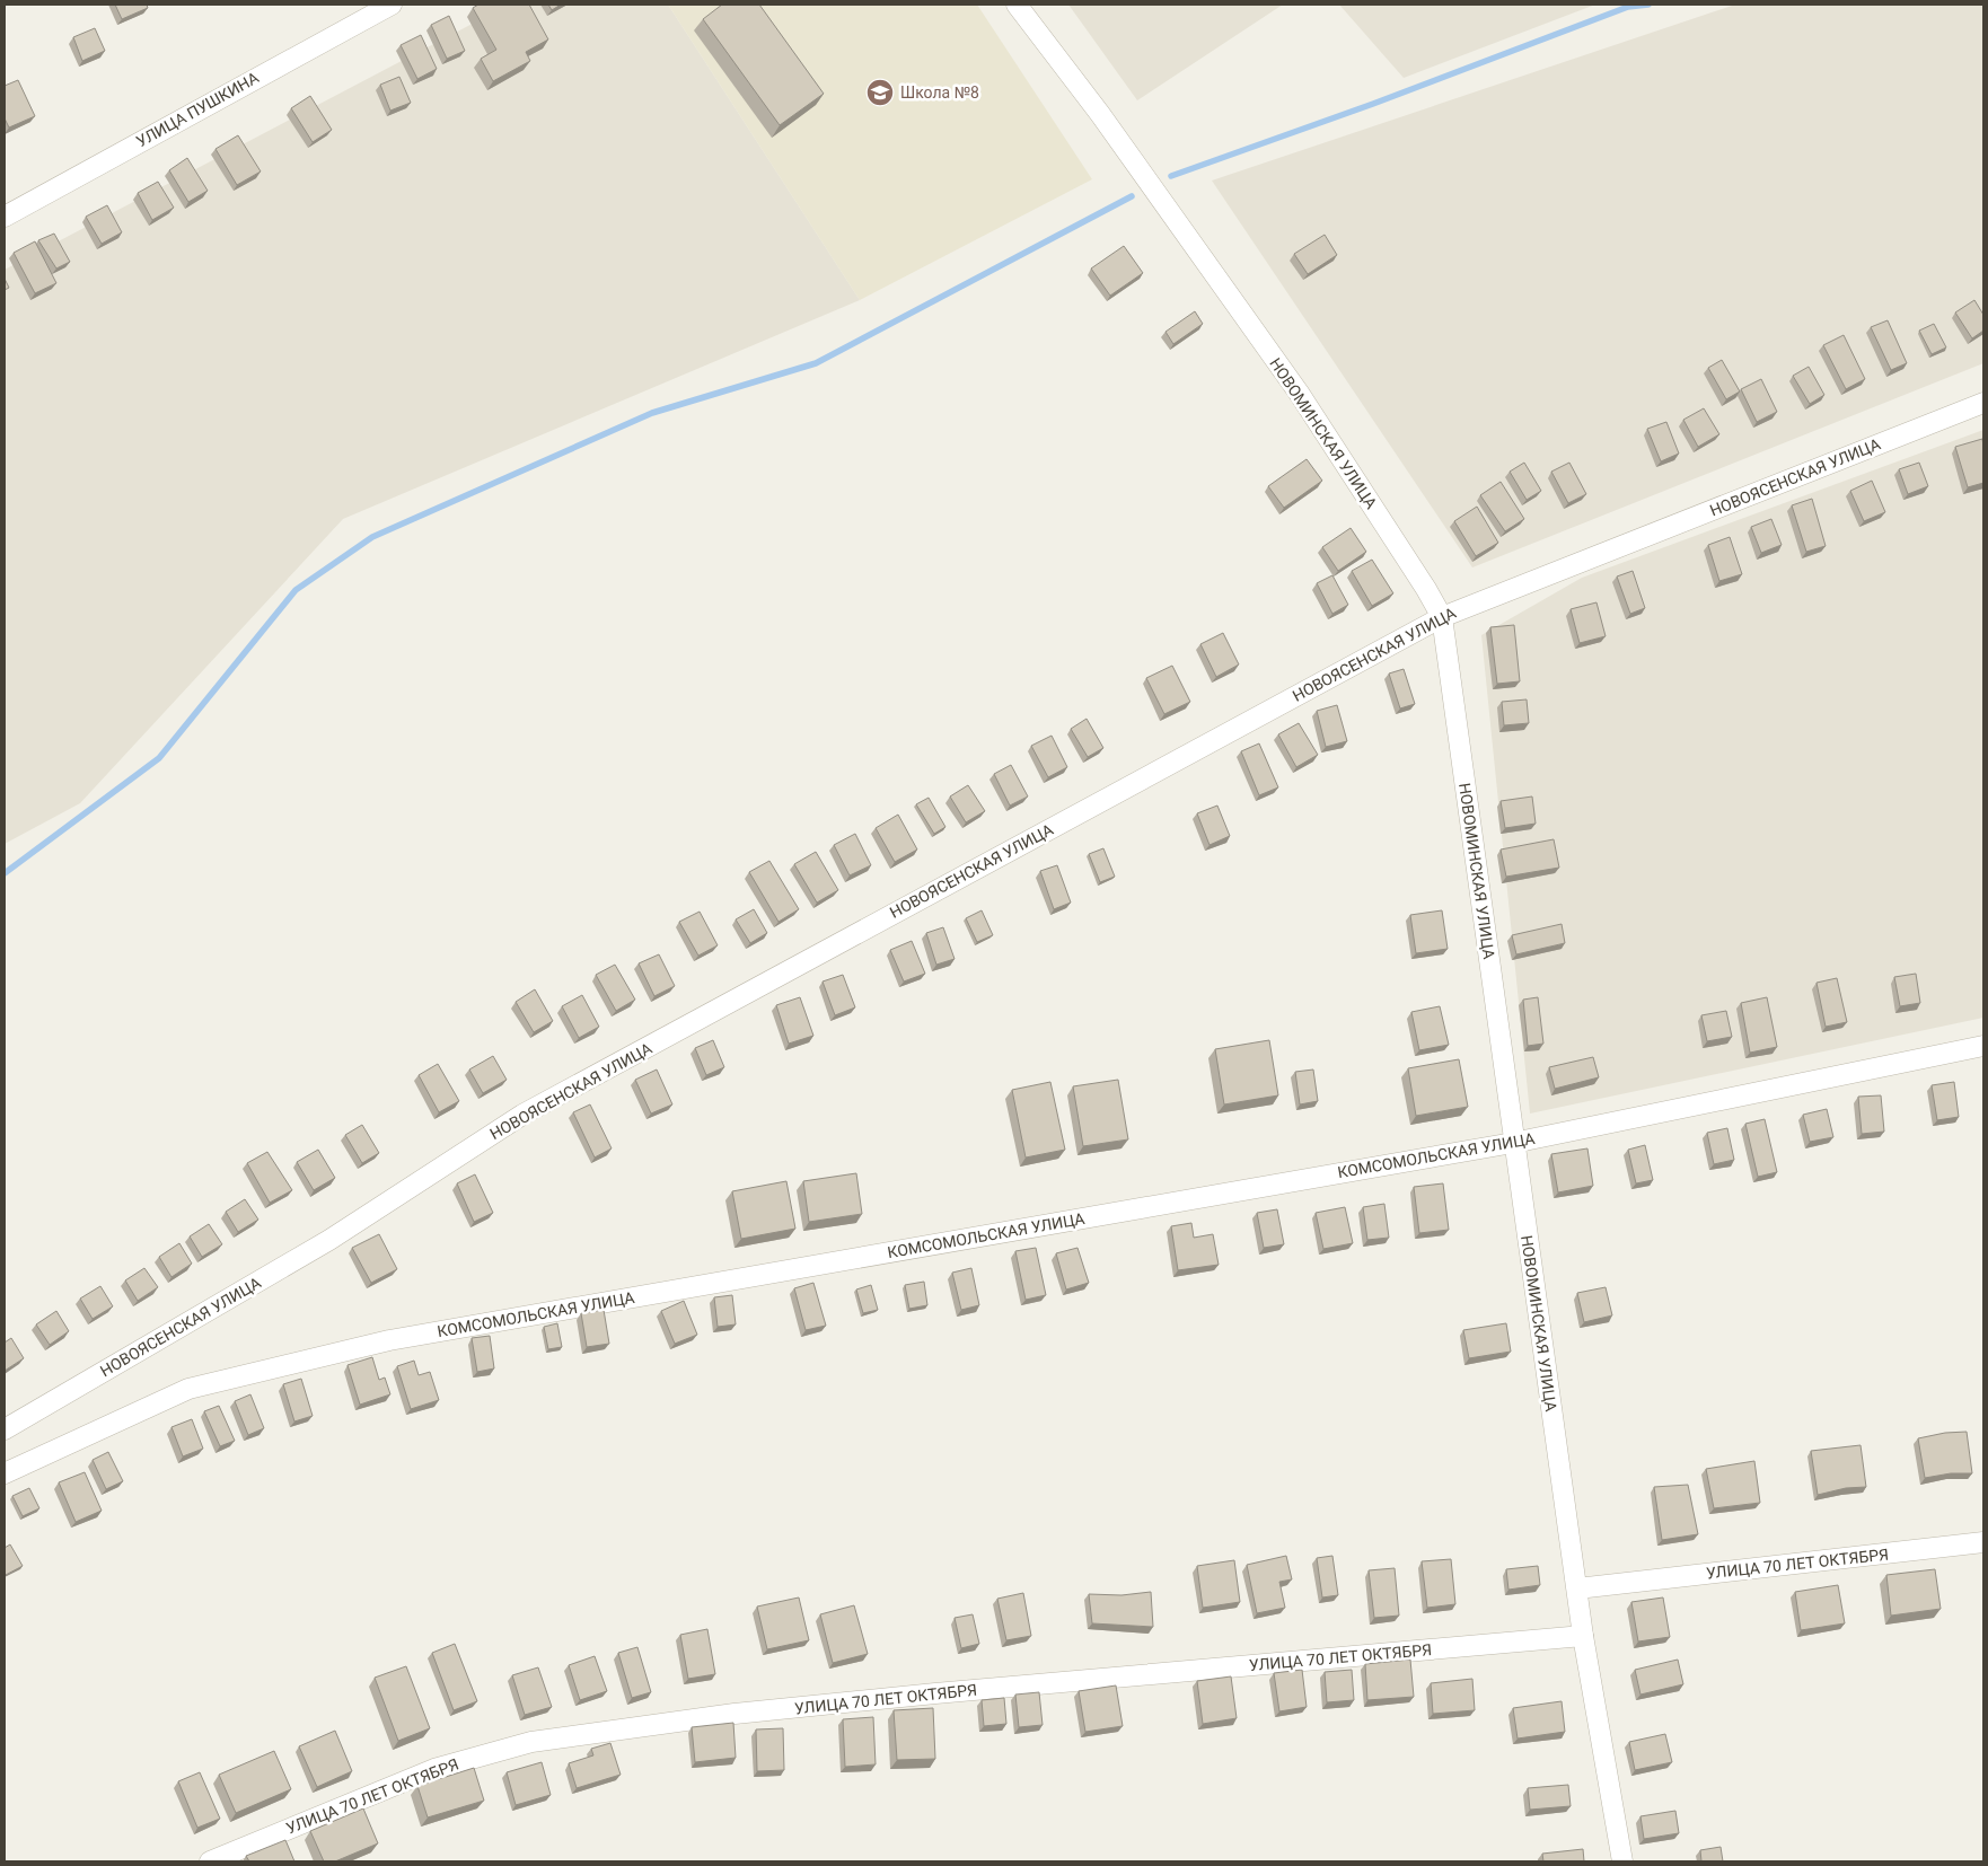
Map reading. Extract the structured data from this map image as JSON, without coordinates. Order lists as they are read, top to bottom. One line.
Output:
{"streets":{"street":["УЛИЦА ПУШКИНА","НОВОМИНСКАЯ УЛИЦА","НОВОЯСЕНСКАЯ УЛИЦА","КОМСОМОЛЬСКАЯ УЛИЦА","УЛИЦА 70 ЛЕТ ОКТЯБРЯ"]},"crossings":[["НОВОМИНСКАЯ УЛИЦА","НОВОЯСЕНСКАЯ УЛИЦА"],["НОВОМИНСКАЯ УЛИЦА","КОМСОМОЛЬСКАЯ УЛИЦА"],["НОВОМИНСКАЯ УЛИЦА","УЛИЦА 70 ЛЕТ ОКТЯБРЯ"]],"places":{"school or university":["Школа №8"]}}
